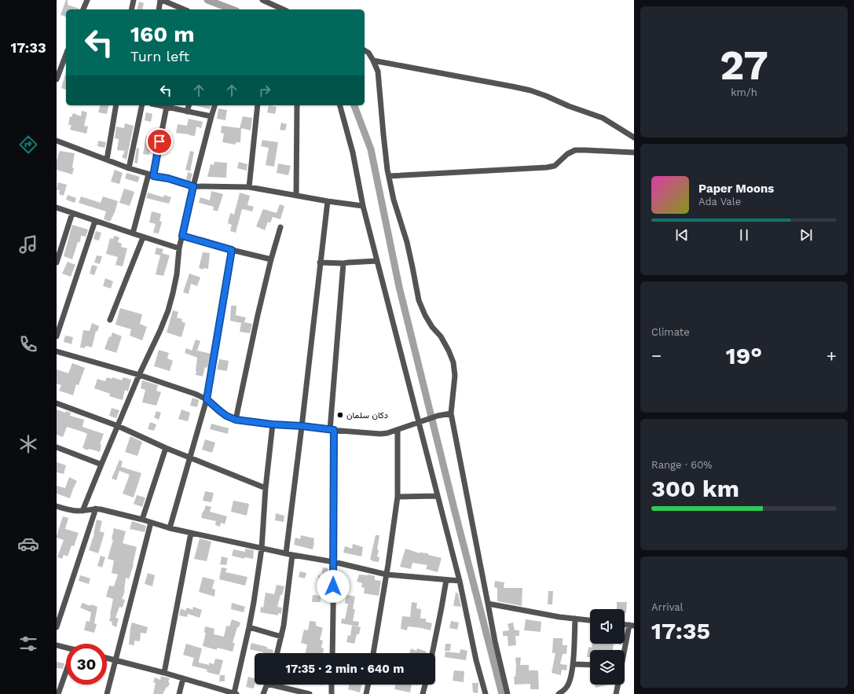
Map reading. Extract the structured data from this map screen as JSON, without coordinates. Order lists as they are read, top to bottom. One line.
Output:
{"places":["دكان سلمان"],"page":{"tabs":"17:33","tile":[["27","km/h"],"Climate",["Range · 60%","300 km"],["Arrival","17:35"]],"turn":["160 m","Turn left"],"song":["Paper Moons","Ada Vale"],"heat":["−","19°","+"],"limit":"30","trip":"17:35 · 2 min · 640 m"}}
